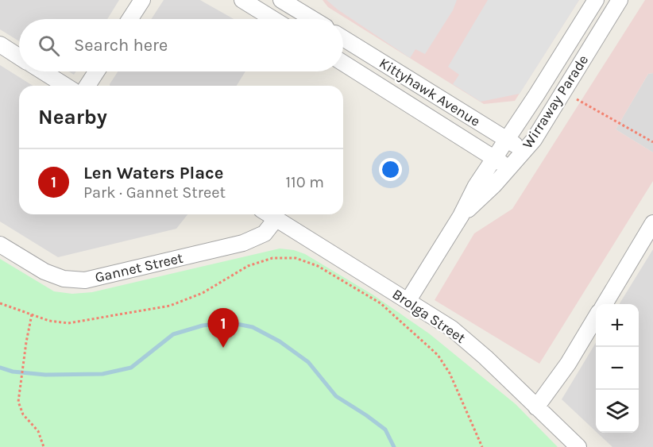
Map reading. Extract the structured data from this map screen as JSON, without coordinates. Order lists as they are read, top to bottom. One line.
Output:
{"streets":{"street":["Kittyhawk Avenue","Wirraway Parade","Gannet Street","Brolga Street"]},"crossings":[["Kittyhawk Avenue","Wirraway Parade"],["Wirraway Parade","Brolga Street"],["Gannet Street","Brolga Street"]],"page":{"search":"Search here","heading":"Nearby","list":[{"mark":"1","name":"Len Waters Place","note":"Park · Gannet Street","value":"110 m"}],"map_buttons":["+","−"],"pins":"1"}}
